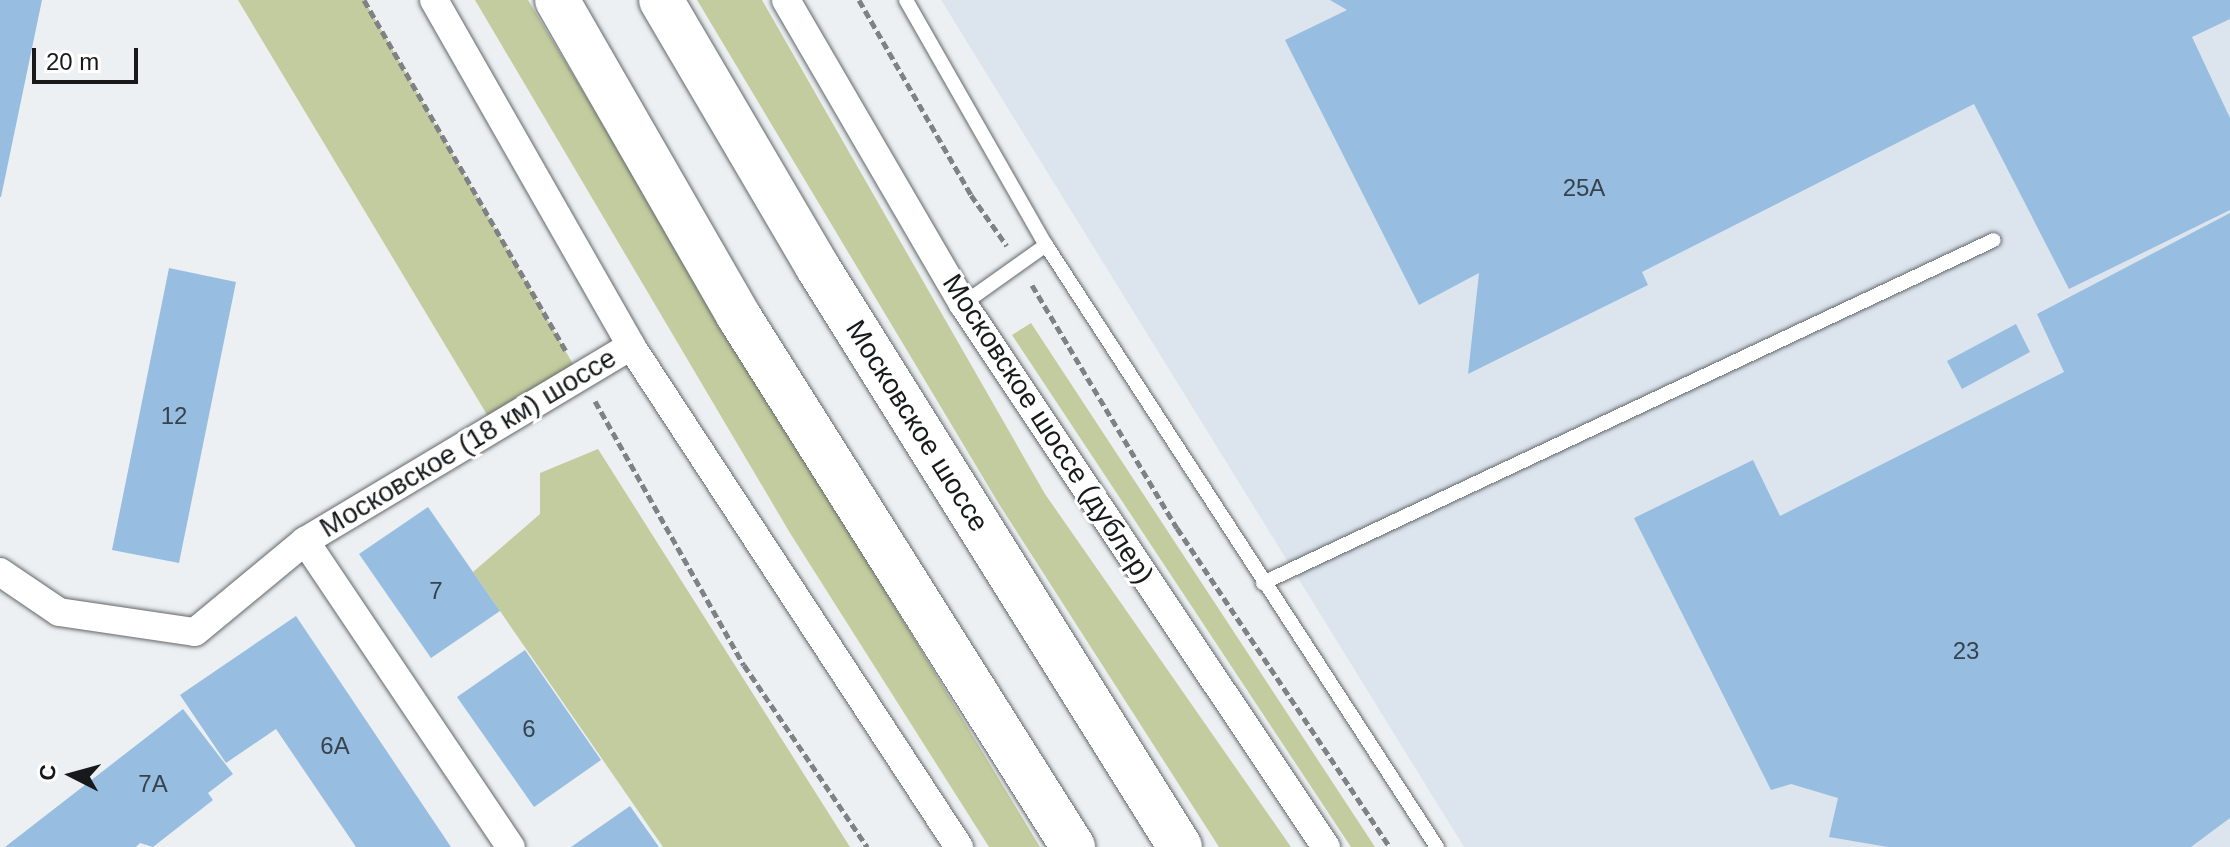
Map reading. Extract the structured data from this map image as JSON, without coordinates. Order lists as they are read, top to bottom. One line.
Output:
{"streets":{"main road":["Московское шоссе"],"street":["Московское шоссе (дублер)","Московское (18 км) шоссе"]},"house_numbers":["25А","12","7","23","6","6А","7А"],"scale_bar":"20 m","north":"left"}
